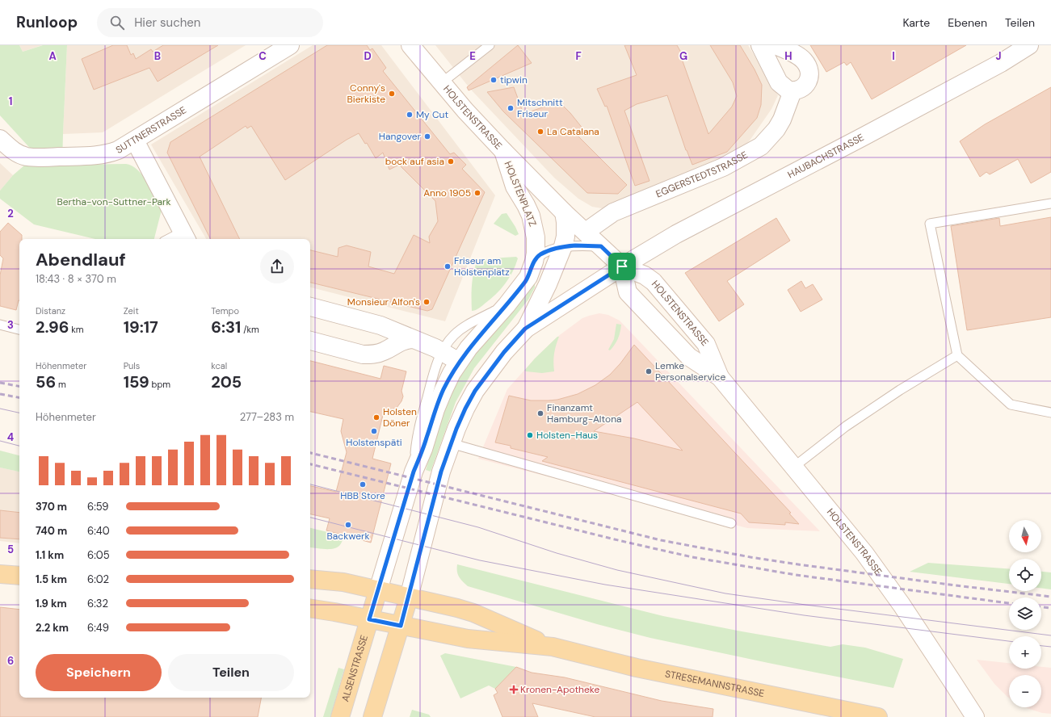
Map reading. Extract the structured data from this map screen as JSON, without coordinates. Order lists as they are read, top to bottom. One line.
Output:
{"streets":{"main road":["HOLSTENSTRASSE","SUTTNERSTRASSE","HAUBACHSTRASSE","EGGERSTEDTSTRASSE","HOLSTENPLATZ","ALSENSTRASSE","STRESEMANNSTRASSE"]},"crossings":[["HOLSTENSTRASSE","HAUBACHSTRASSE"],["HOLSTENSTRASSE","EGGERSTEDTSTRASSE"],["HOLSTENSTRASSE","HOLSTENPLATZ"],["HOLSTENPLATZ","ALSENSTRASSE"],["HOLSTENPLATZ","STRESEMANNSTRASSE"],["ALSENSTRASSE","STRESEMANNSTRASSE"]],"parks":["Bertha-von-Suttner-Park"],"places":{"other":["tipwin","Conny's Bierkiste","Mitschnitt Friseur","My Cut","La Catalana","Hangover","bock auf asia","Anno 1905","Friseur am Holstenplatz","Monsieur Alfon's","Lemke Personalservice","Finanzamt Hamburg-Altona","Holsten Döner","Holstenspäti","Holsten-Haus","HBB Store","Backwerk"],"health":["Kronen-Apotheke"]},"north":"bottom","page":{"header":"Runloop","search":"Hier suchen","nav":["Karte","Ebenen","Teilen"],"heading":["Abendlauf","18:43 · 8 × 370 m"],"stats":[["Distanz","2.96 km"],["Zeit","19:17"],["Tempo","6:31 /km"],["Höhenmeter","56 m"],["Puls","159 bpm"],["kcal","205"]],"chart":["Höhenmeter","277–283 m"],"list":[{"name":"370 m","note":"6:59"},{"name":"740 m","note":"6:40"},{"name":"1.1 km","note":"6:05"},{"name":"1.5 km","note":"6:02"},{"name":"1.9 km","note":"6:32"},{"name":"2.2 km","note":"6:49"}],"map_buttons":["+","−"],"buttons":["Speichern","Teilen"]},"grid":{"columns":["A","B","C","D","E","F","G","H","I","J"],"rows":["1","2","3","4","5","6"]}}
